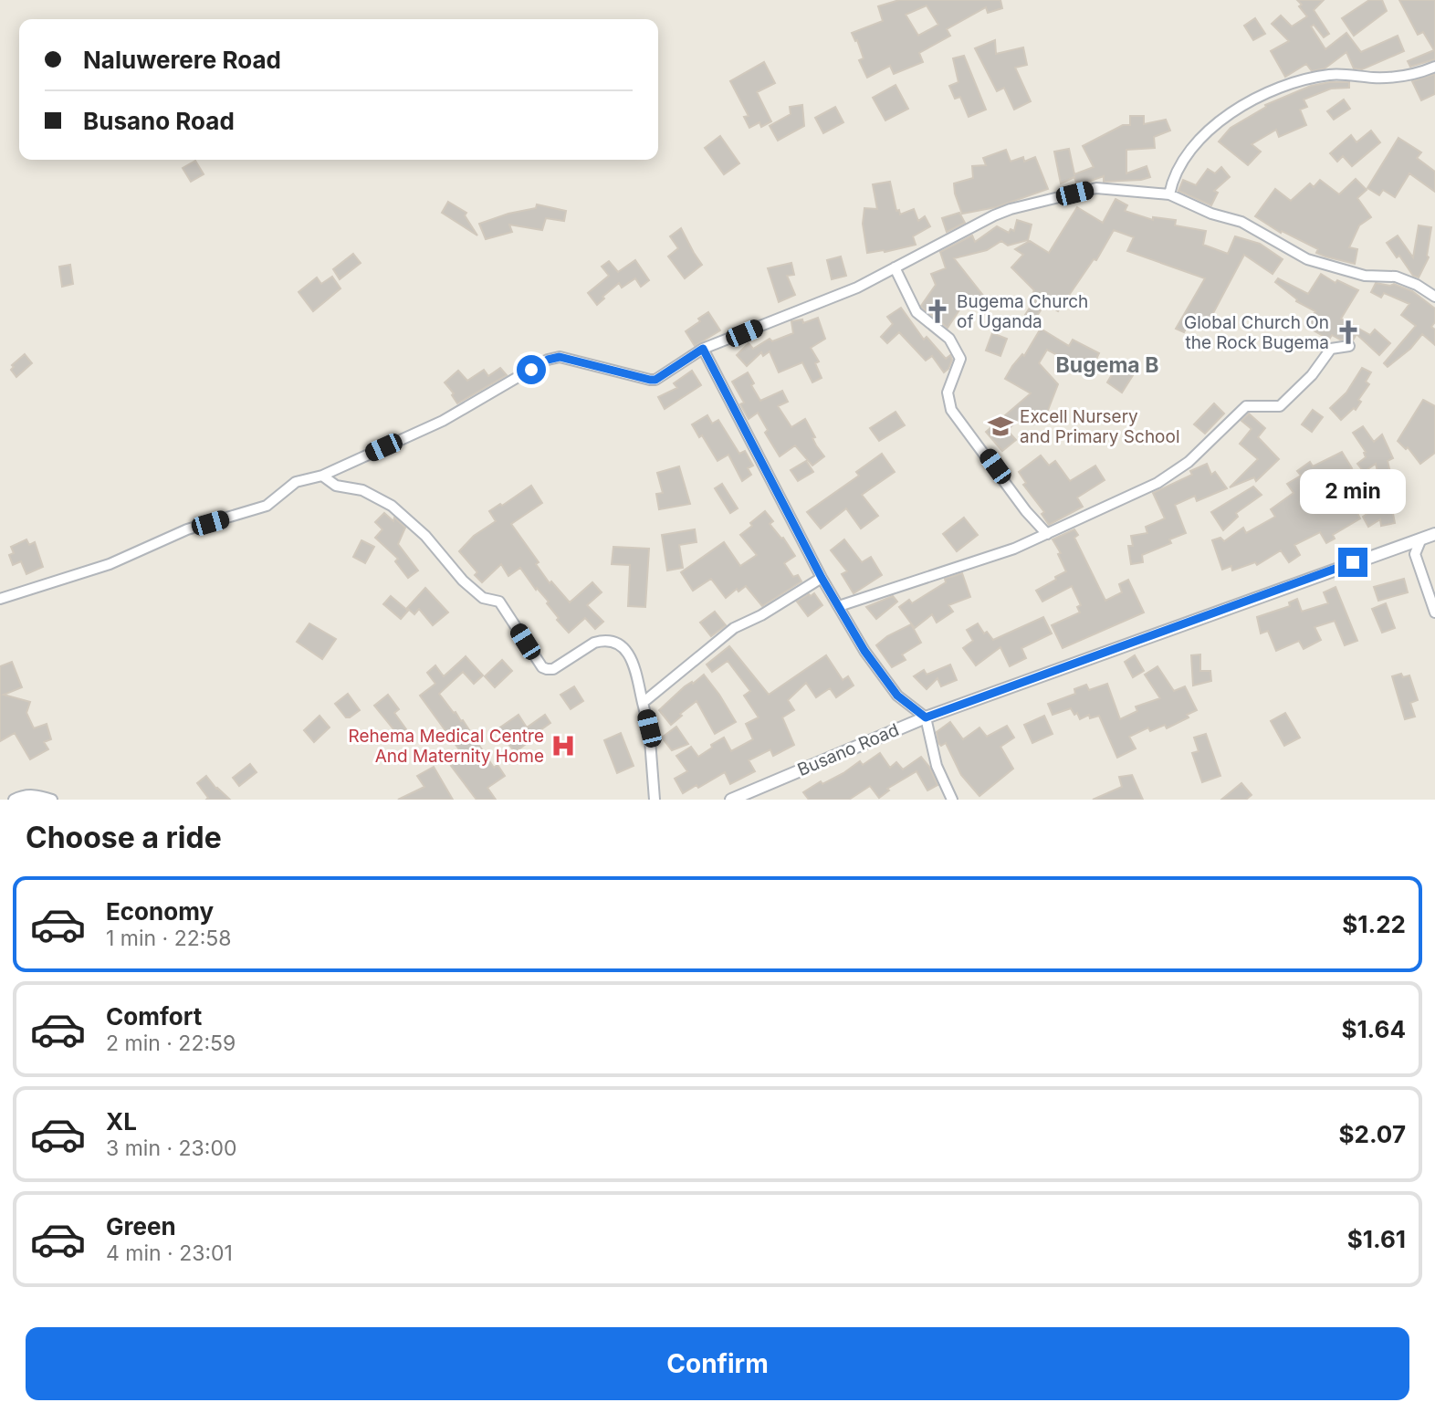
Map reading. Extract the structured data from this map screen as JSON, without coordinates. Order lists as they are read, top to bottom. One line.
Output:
{"streets":{"street":["Busano Road"]},"districts":["Bugema B"],"places":{"church":["Bugema Church of Uganda","Global Church On the Rock Bugema"],"school or university":["Excell Nursery and Primary School"],"hospital":["Rehema Medical Centre And Maternity Home"]},"page":{"banner":["Naluwerere Road","Busano Road"],"bubble":"2 min","heading":"Choose a ride","list":[{"name":"Economy","note":"1 min · 22:58","value":"$1.22"},{"name":"Comfort","note":"2 min · 22:59","value":"$1.64"},{"name":"XL","note":"3 min · 23:00","value":"$2.07"},{"name":"Green","note":"4 min · 23:01","value":"$1.61"}],"buttons":"Confirm"}}
